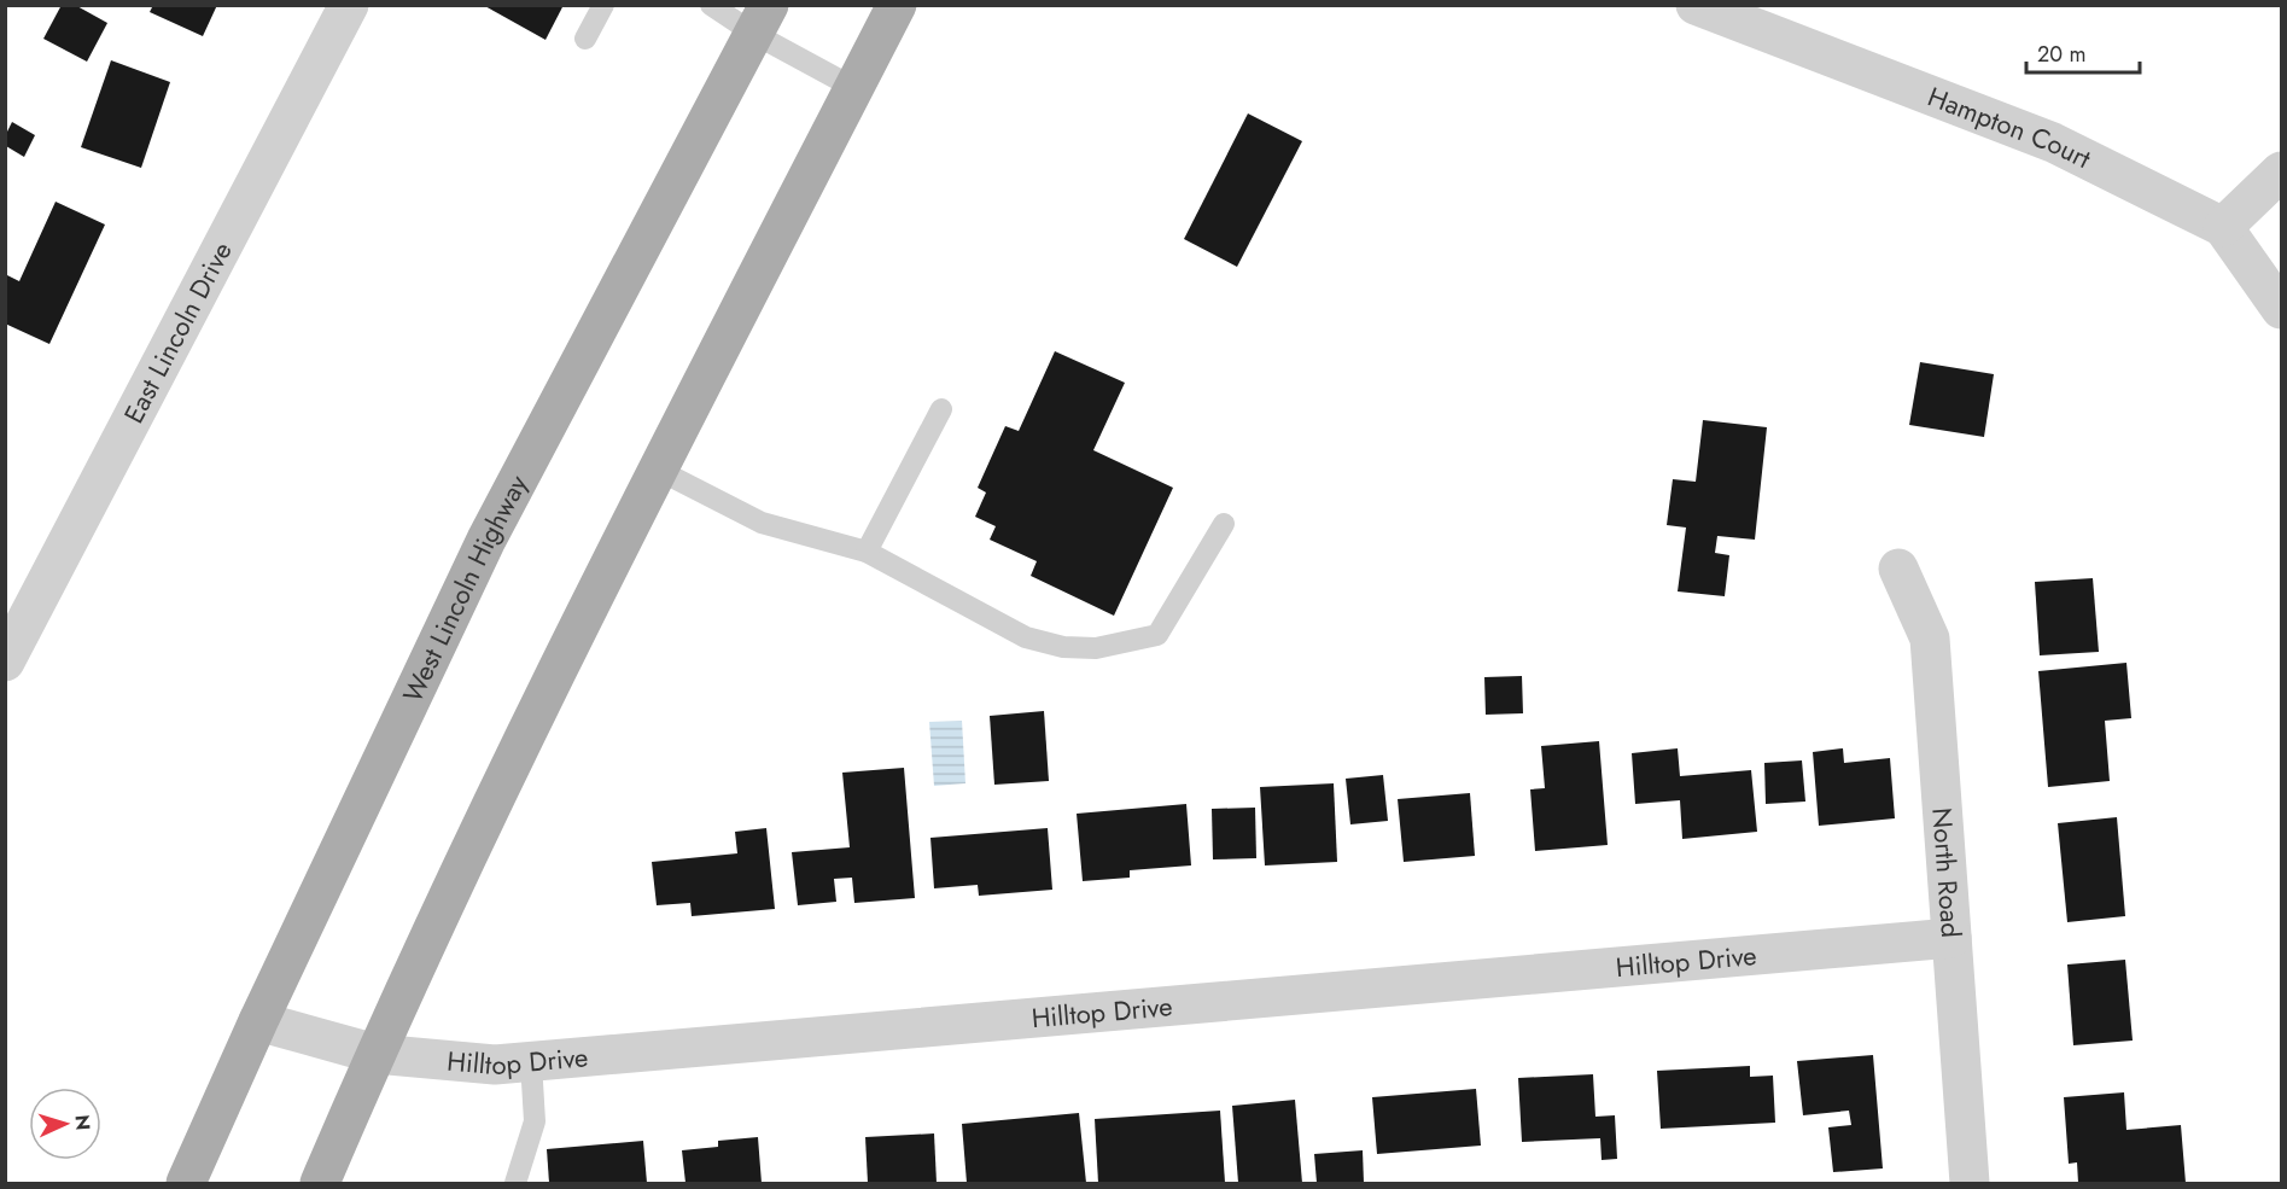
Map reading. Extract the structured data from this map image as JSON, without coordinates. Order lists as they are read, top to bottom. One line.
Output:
{"streets":{"main road":["West Lincoln Highway"],"street":["Hampton Court","East Lincoln Drive","North Road","Hilltop Drive"]},"crossings":[["West Lincoln Highway","Hilltop Drive"],["North Road","Hilltop Drive"]],"scale_bar":"20 m","north":"right"}
